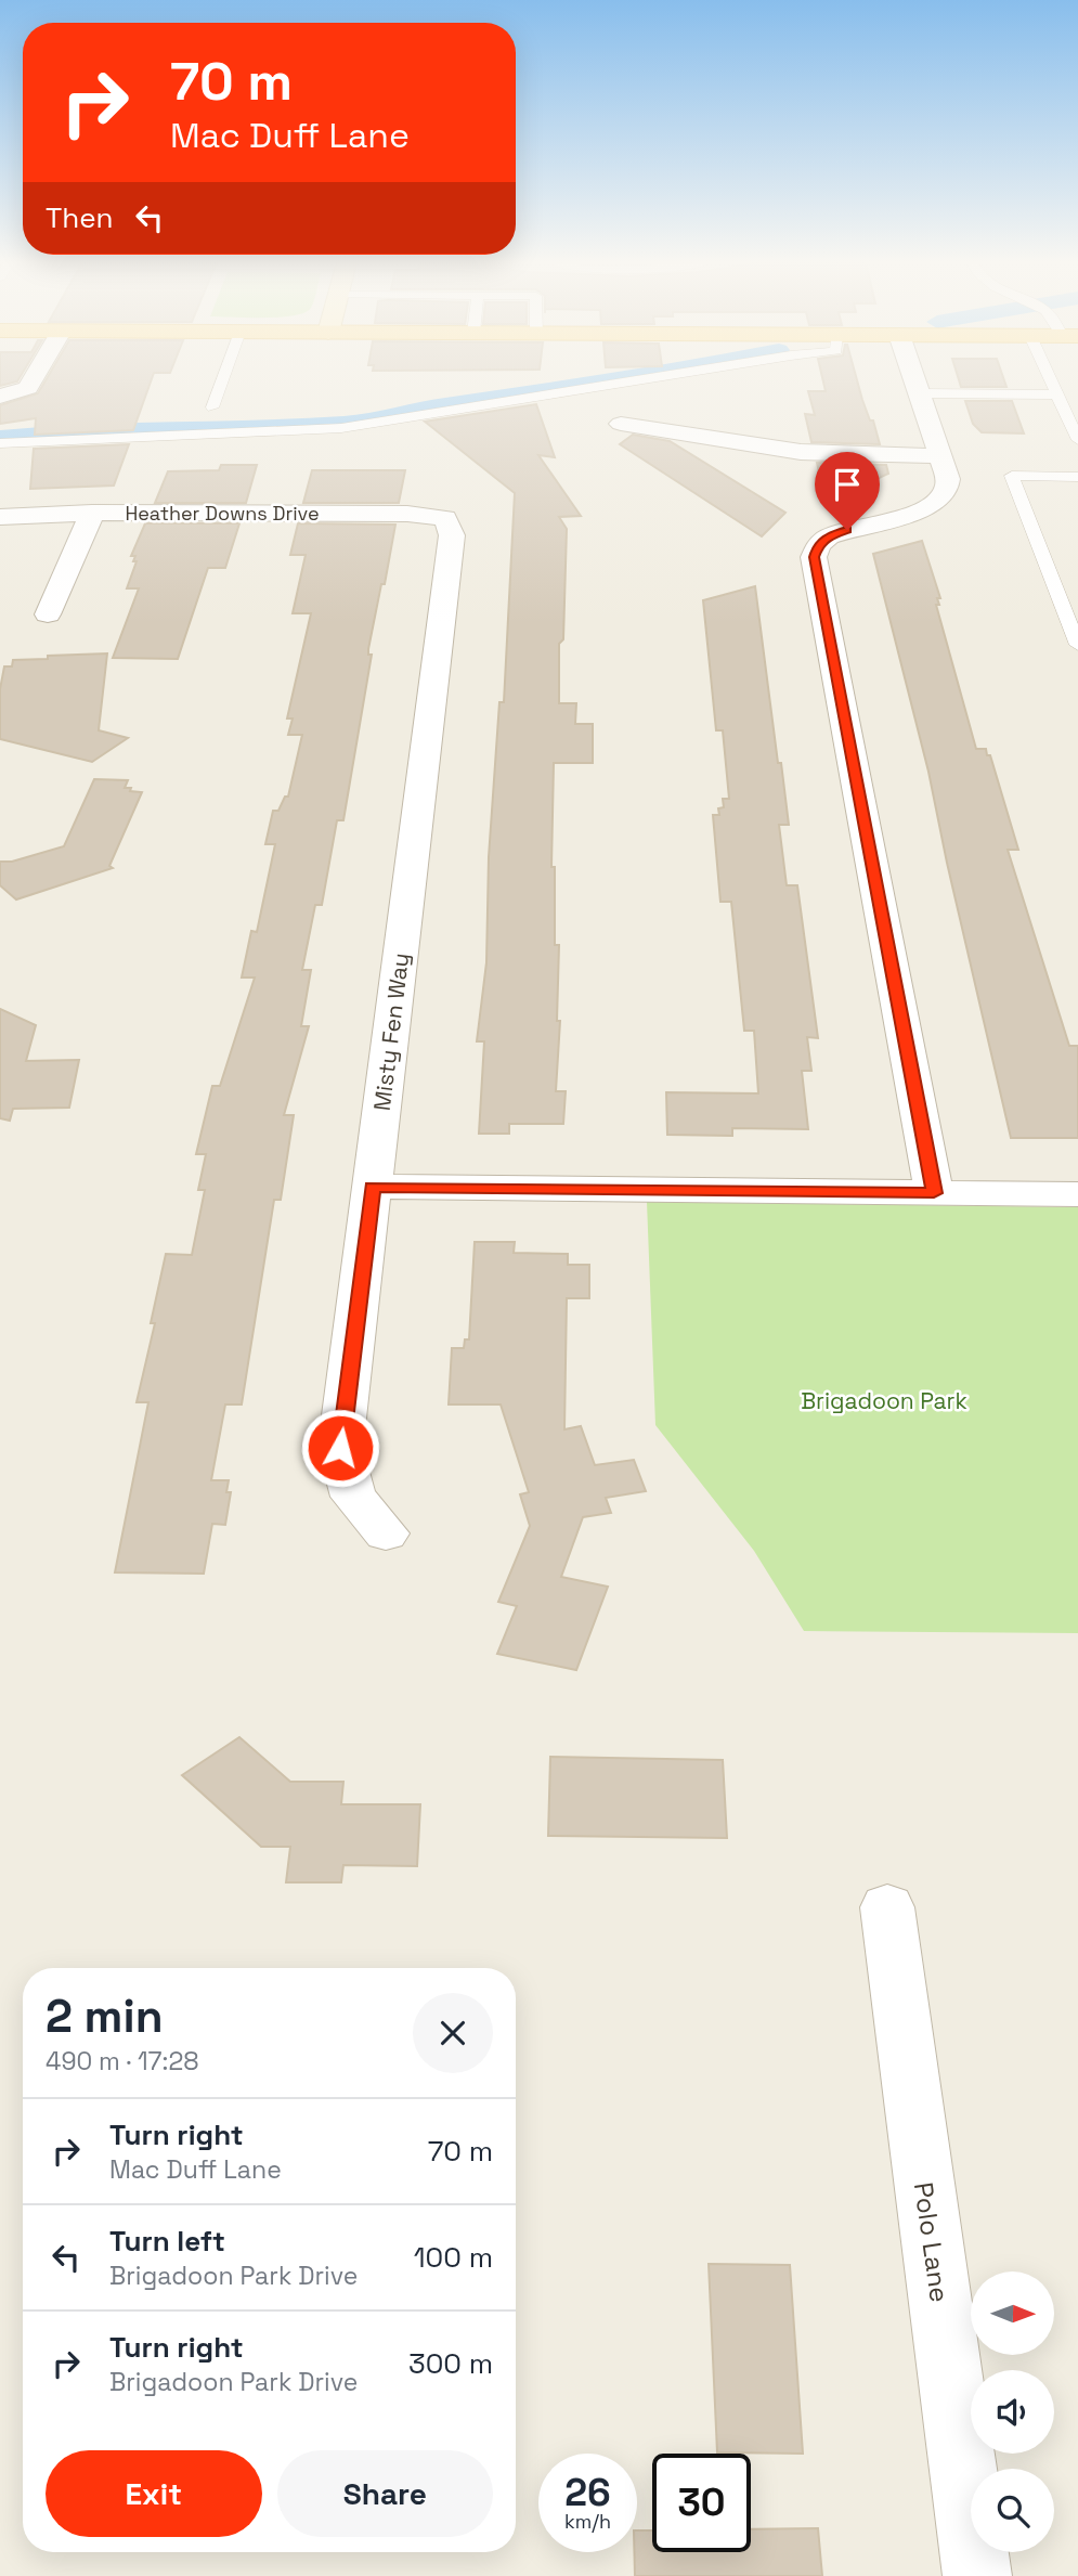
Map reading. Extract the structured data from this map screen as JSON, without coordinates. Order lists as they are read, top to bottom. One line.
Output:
{"streets":{"street":["Heather Downs Drive","Misty Fen Way","Polo Lane"]},"crossings":[["Heather Downs Drive","Misty Fen Way"]],"parks":["Brigadoon Park"],"north":"right","page":{"turn":["70 m","Mac Duff Lane"],"then":"Then","heading":["2 min","490 m · 17:28"],"list":[{"name":"Turn right","note":"Mac Duff Lane","value":"70 m"},{"name":"Turn left","note":"Brigadoon Park Drive","value":"100 m"},{"name":"Turn right","note":"Brigadoon Park Drive","value":"300 m"}],"buttons":["Exit","Share"],"speed":"26 km/h","limit":"30"}}
